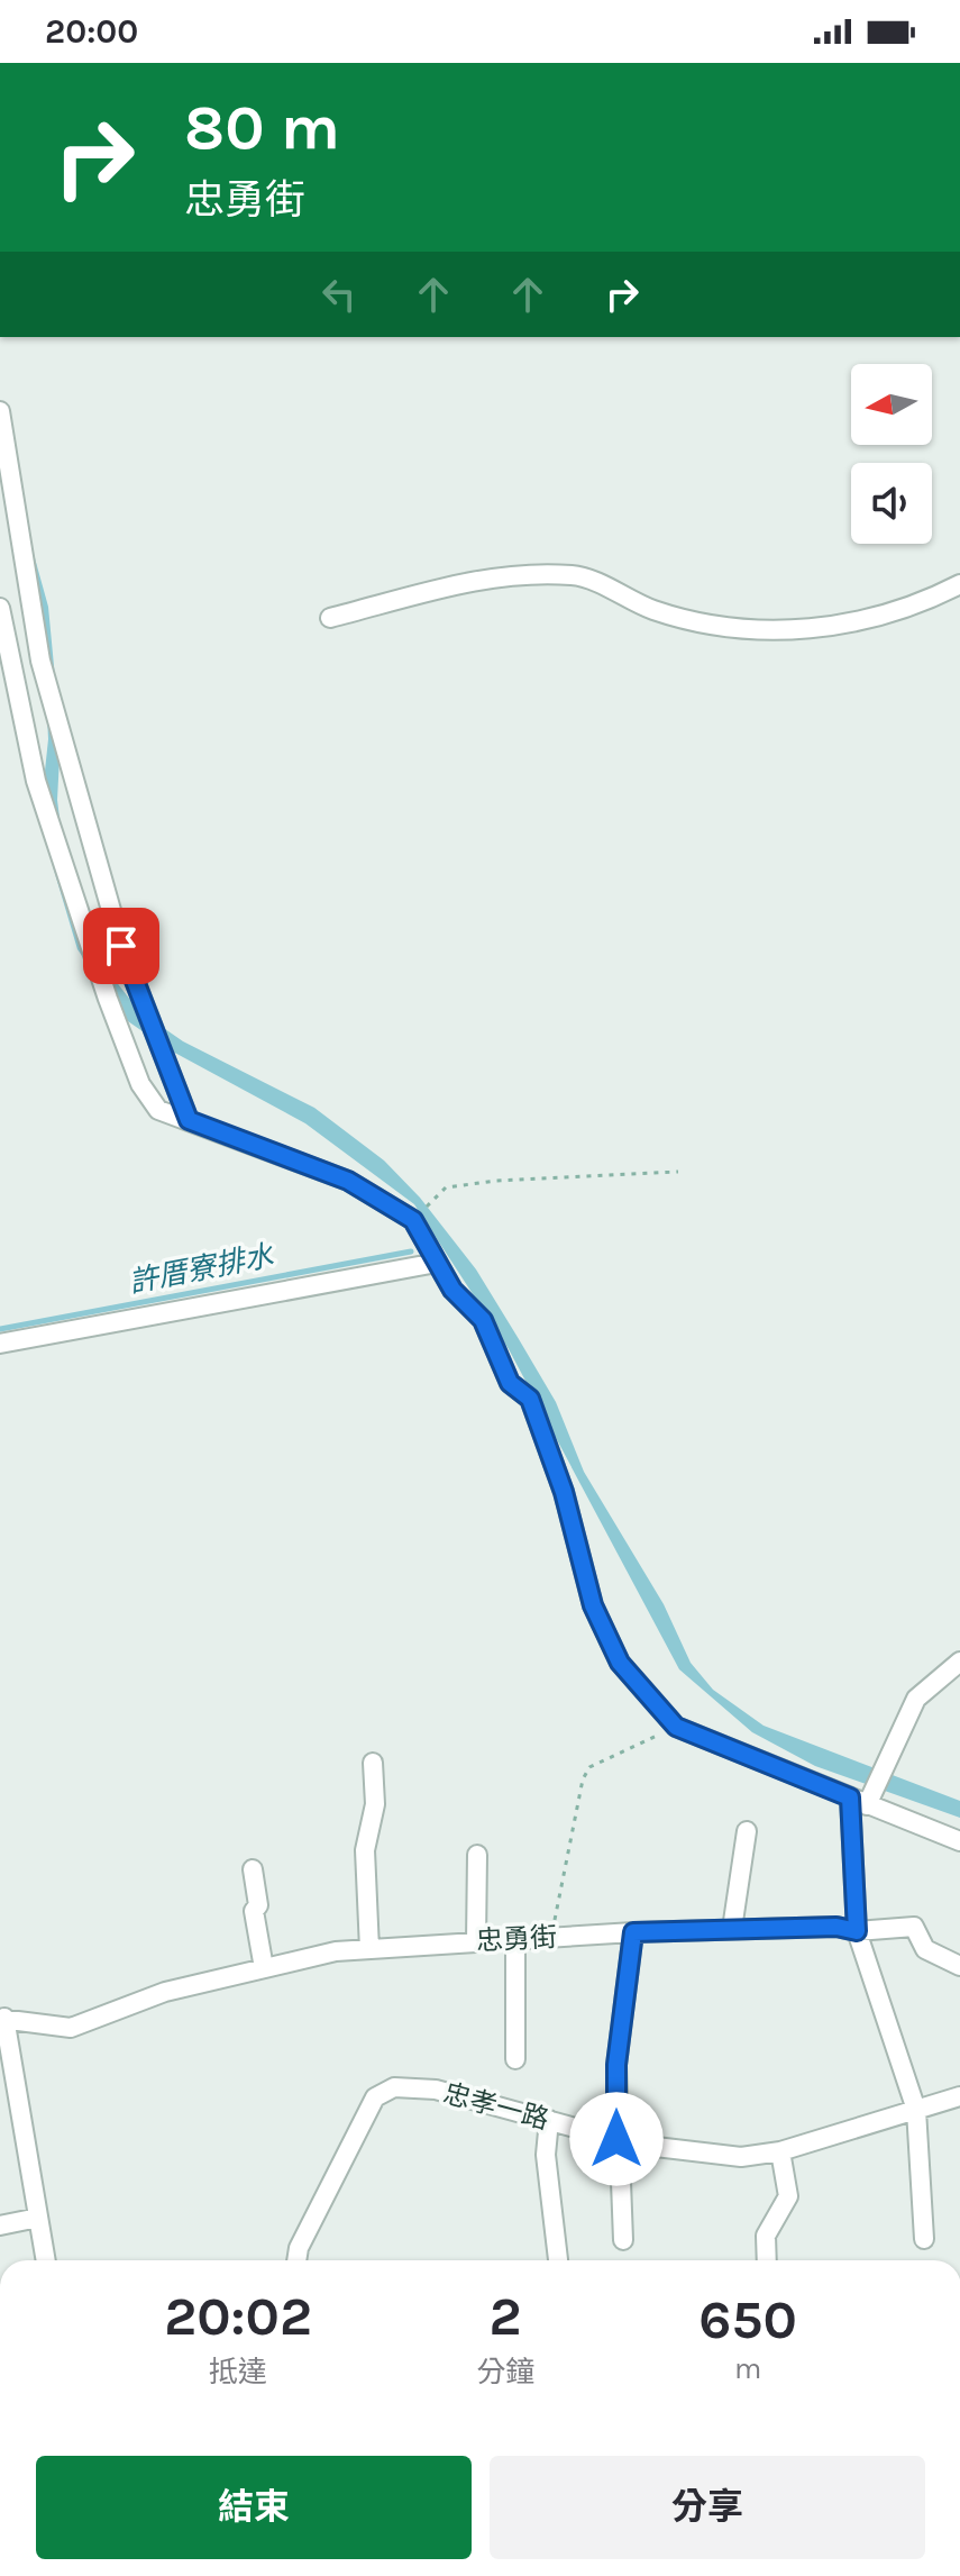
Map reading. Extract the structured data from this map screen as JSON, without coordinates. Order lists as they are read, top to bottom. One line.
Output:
{"streets":{"street":["忠勇街","忠孝一路"]},"water":["許厝寮排水"],"north":"left","page":{"status":"20:00","turn":["80 m","忠勇街"],"eta":["20:02","抵達","2","分鐘","650","m"],"buttons":["結束","分享"]}}
